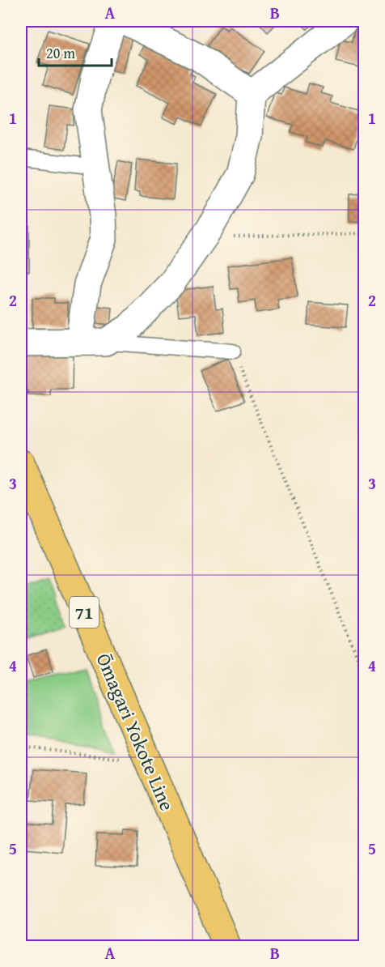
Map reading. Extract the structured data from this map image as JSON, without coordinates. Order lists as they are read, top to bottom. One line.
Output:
{"streets":{"main road":["71","Ōmagari Yokote Line"]},"scale_bar":"20 m","grid":{"columns":["A","B"],"rows":["1","2","3","4","5"]}}
